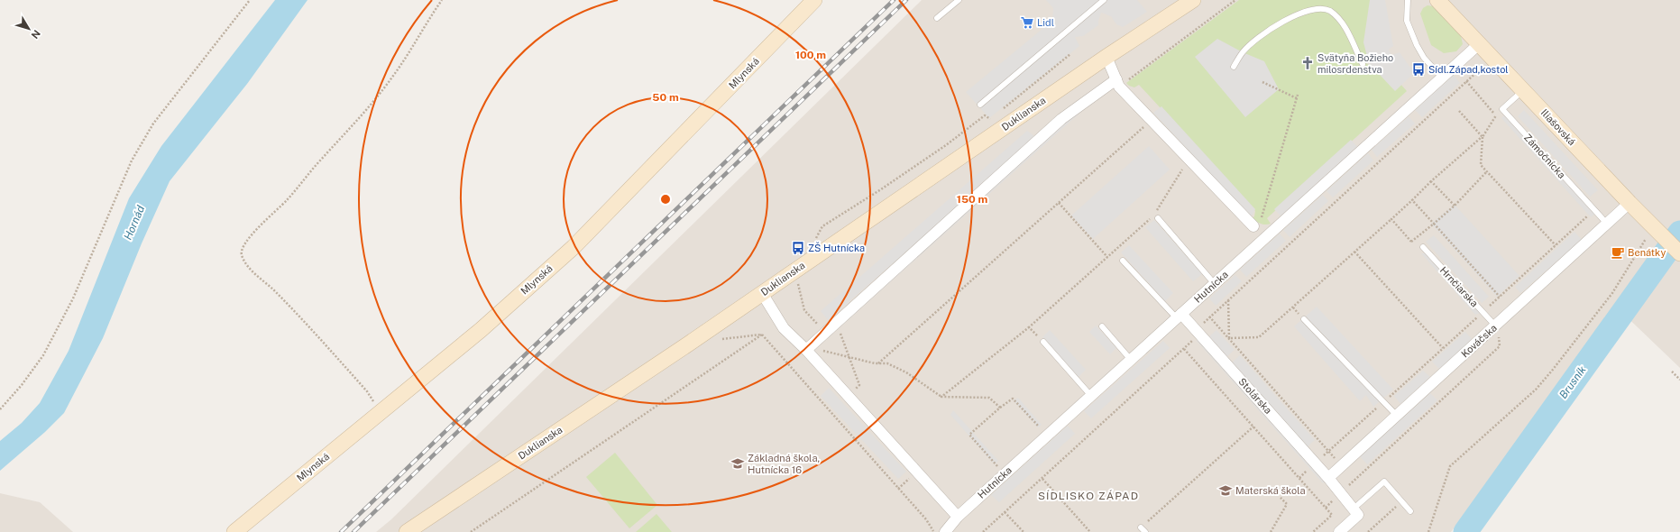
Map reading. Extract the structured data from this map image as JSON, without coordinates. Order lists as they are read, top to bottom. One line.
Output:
{"streets":{"street":["Mlynská","Duklianska","Iliašovská","Hutnícka","Kováčska","Stolárska"],"lane":["Zámočnícka","Hrnčiarska"]},"crossings":[["Iliašovská","Hutnícka"],["Iliašovská","Kováčska"],["Zámočnícka","Kováčska"],["Hutnícka","Stolárska"],["Hrnčiarska","Kováčska"],["Kováčska","Stolárska"]],"districts":["SÍDLISKO ZÁPAD"],"water":["Hornád","Brusník"],"places":{"supermarket":["Lidl"],"church":["Svätyňa Božieho milosrdenstva"],"bus stop":["Sídl.Západ,kostol","ZŠ Hutnícka"],"cafe":["Benátky"],"school or university":["Základná škola, Hutnícka 16","Materská škola"]},"north":"bottom right","rings":["100 m","50 m","150 m"]}
